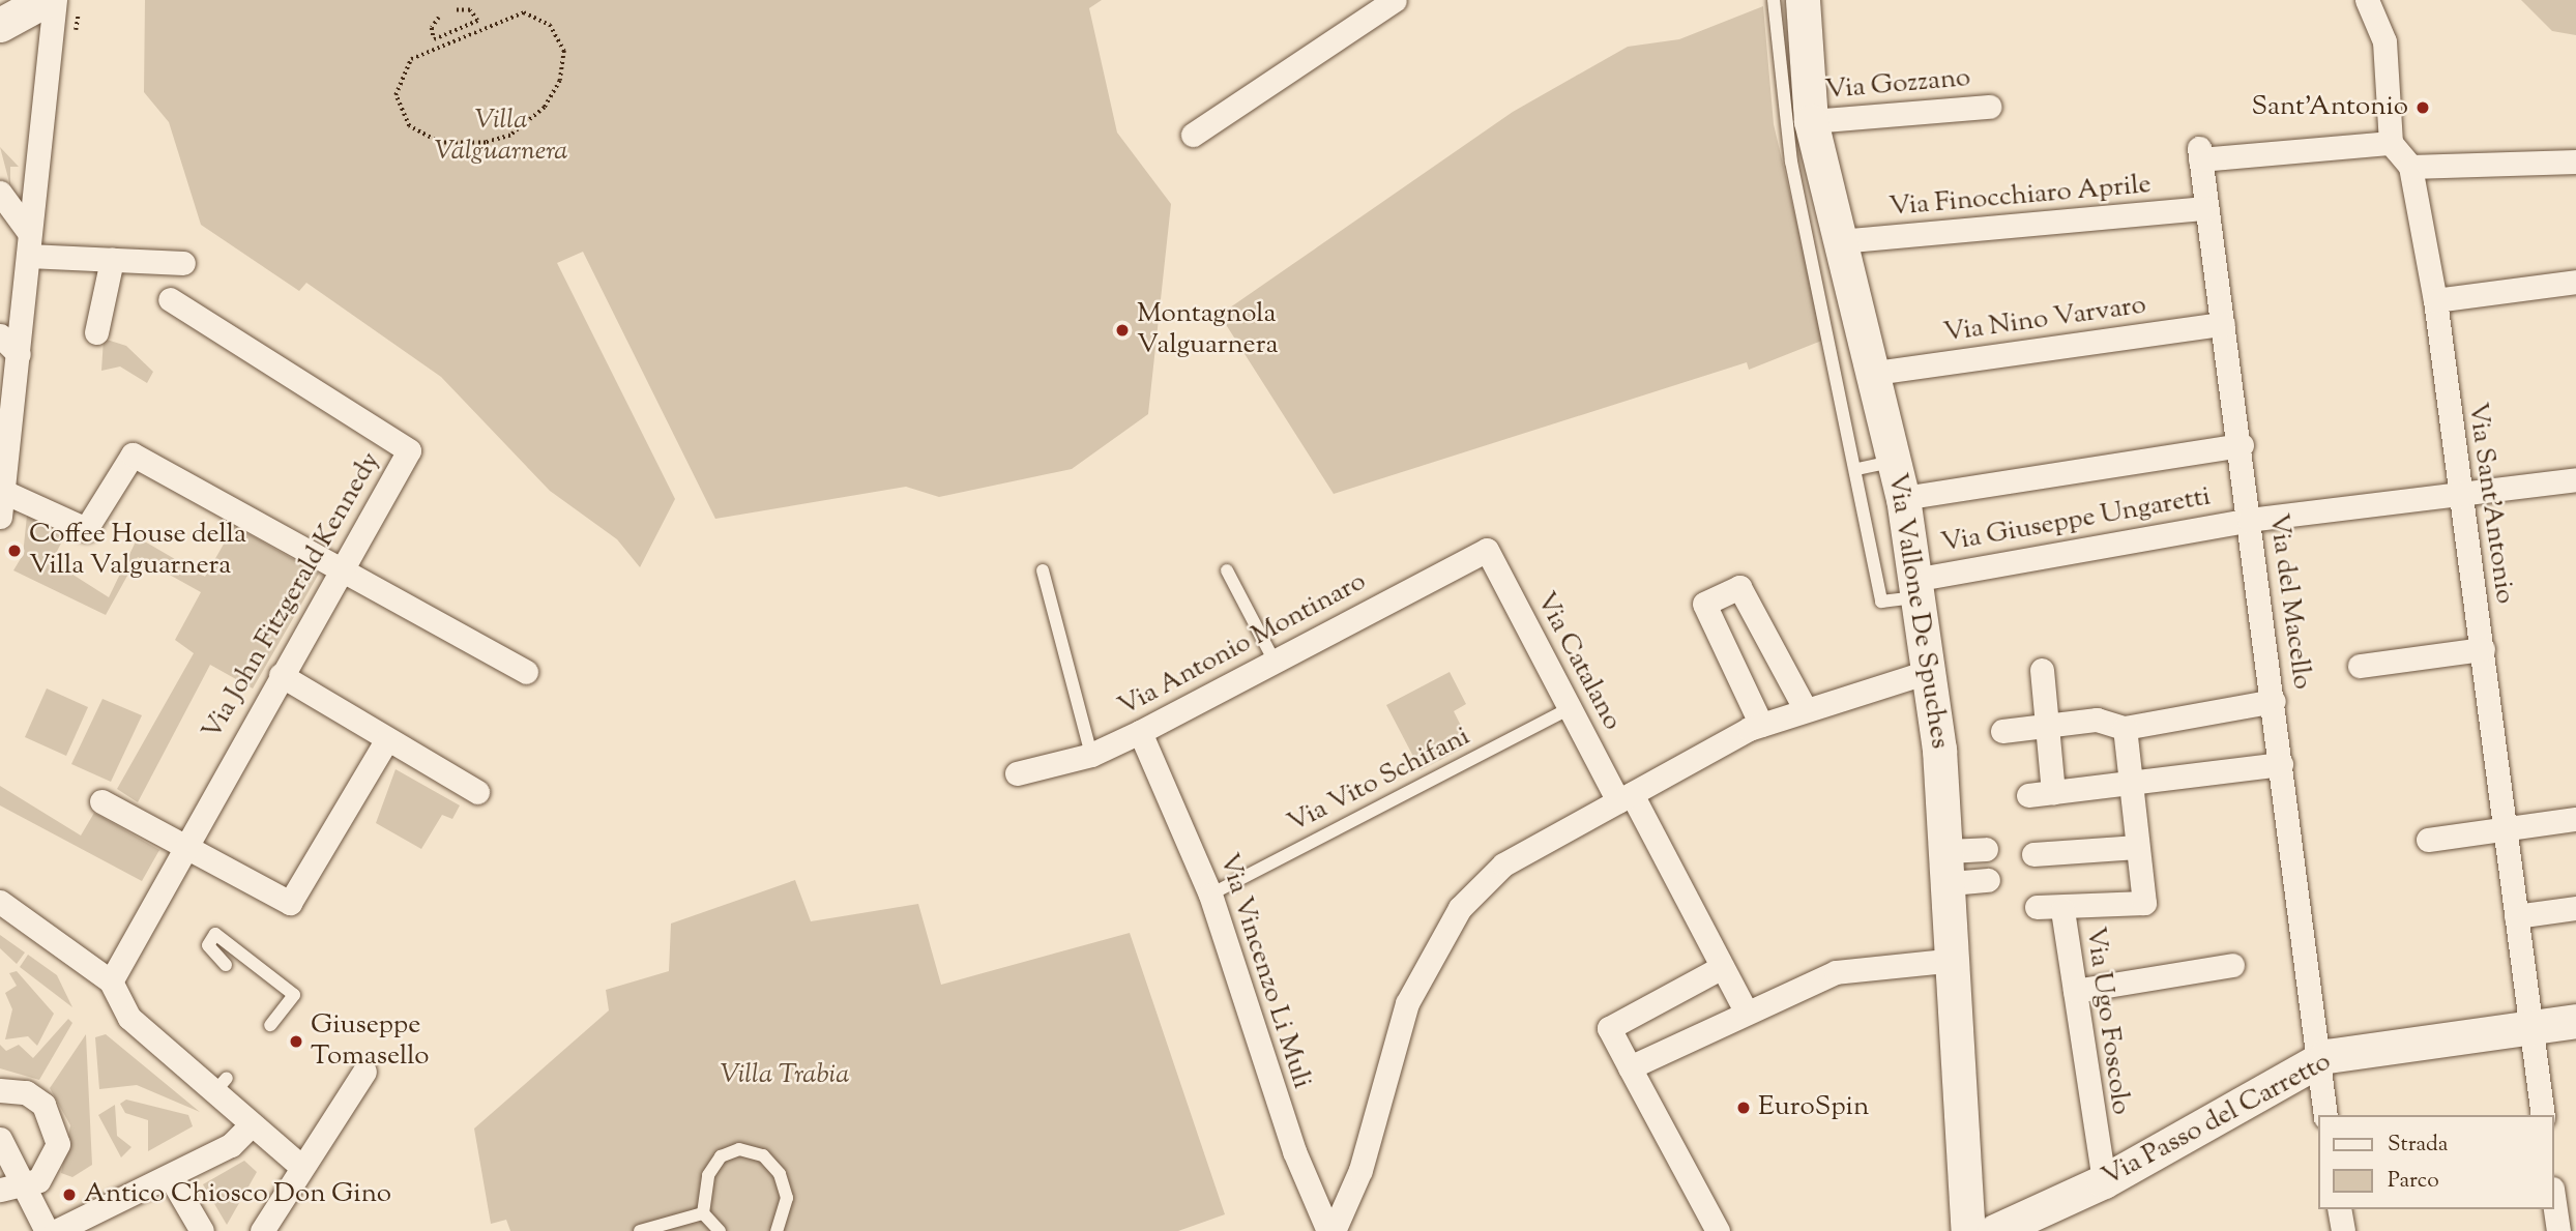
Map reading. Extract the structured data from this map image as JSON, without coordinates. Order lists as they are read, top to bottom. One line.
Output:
{"streets":{"street":["Via Gozzano","Via Finocchiaro Aprile","Via Nino Varvaro","Via Sant'Antonio","Via Giuseppe Ungaretti","Via John Fitzgerald Kennedy","Via del Macello","Via Vallone De Spuches","Via Antonio Montinaro","Via Catalano","Via Vincenzo Li Muli","Via Ugo Foscolo","Via Passo del Carretto"],"lane":["Via Vito Schifani"]},"crossings":[["Via Gozzano","Via Vallone De Spuches"],["Via Finocchiaro Aprile","Via del Macello"],["Via Finocchiaro Aprile","Via Vallone De Spuches"],["Via Nino Varvaro","Via del Macello"],["Via Nino Varvaro","Via Vallone De Spuches"],["Via Sant'Antonio","Via Giuseppe Ungaretti"],["Via Sant'Antonio","Via del Macello"],["Via Sant'Antonio","Via Passo del Carretto"],["Via Giuseppe Ungaretti","Via del Macello"],["Via Giuseppe Ungaretti","Via Vallone De Spuches"],["Via del Macello","Via Passo del Carretto"],["Via Antonio Montinaro","Via Catalano"],["Via Antonio Montinaro","Via Vincenzo Li Muli"],["Via Catalano","Via Vito Schifani"],["Via Vito Schifani","Via Vincenzo Li Muli"],["Via Ugo Foscolo","Via Passo del Carretto"]],"parks":["Villa Valguarnera","Villa Trabia"],"places":["Sant'Antonio","Montagnola Valguarnera","Coffee House della Villa Valguarnera","Giuseppe Tomasello","EuroSpin","Antico Chiosco Don Gino"],"legend":["Strada","Parco"]}
